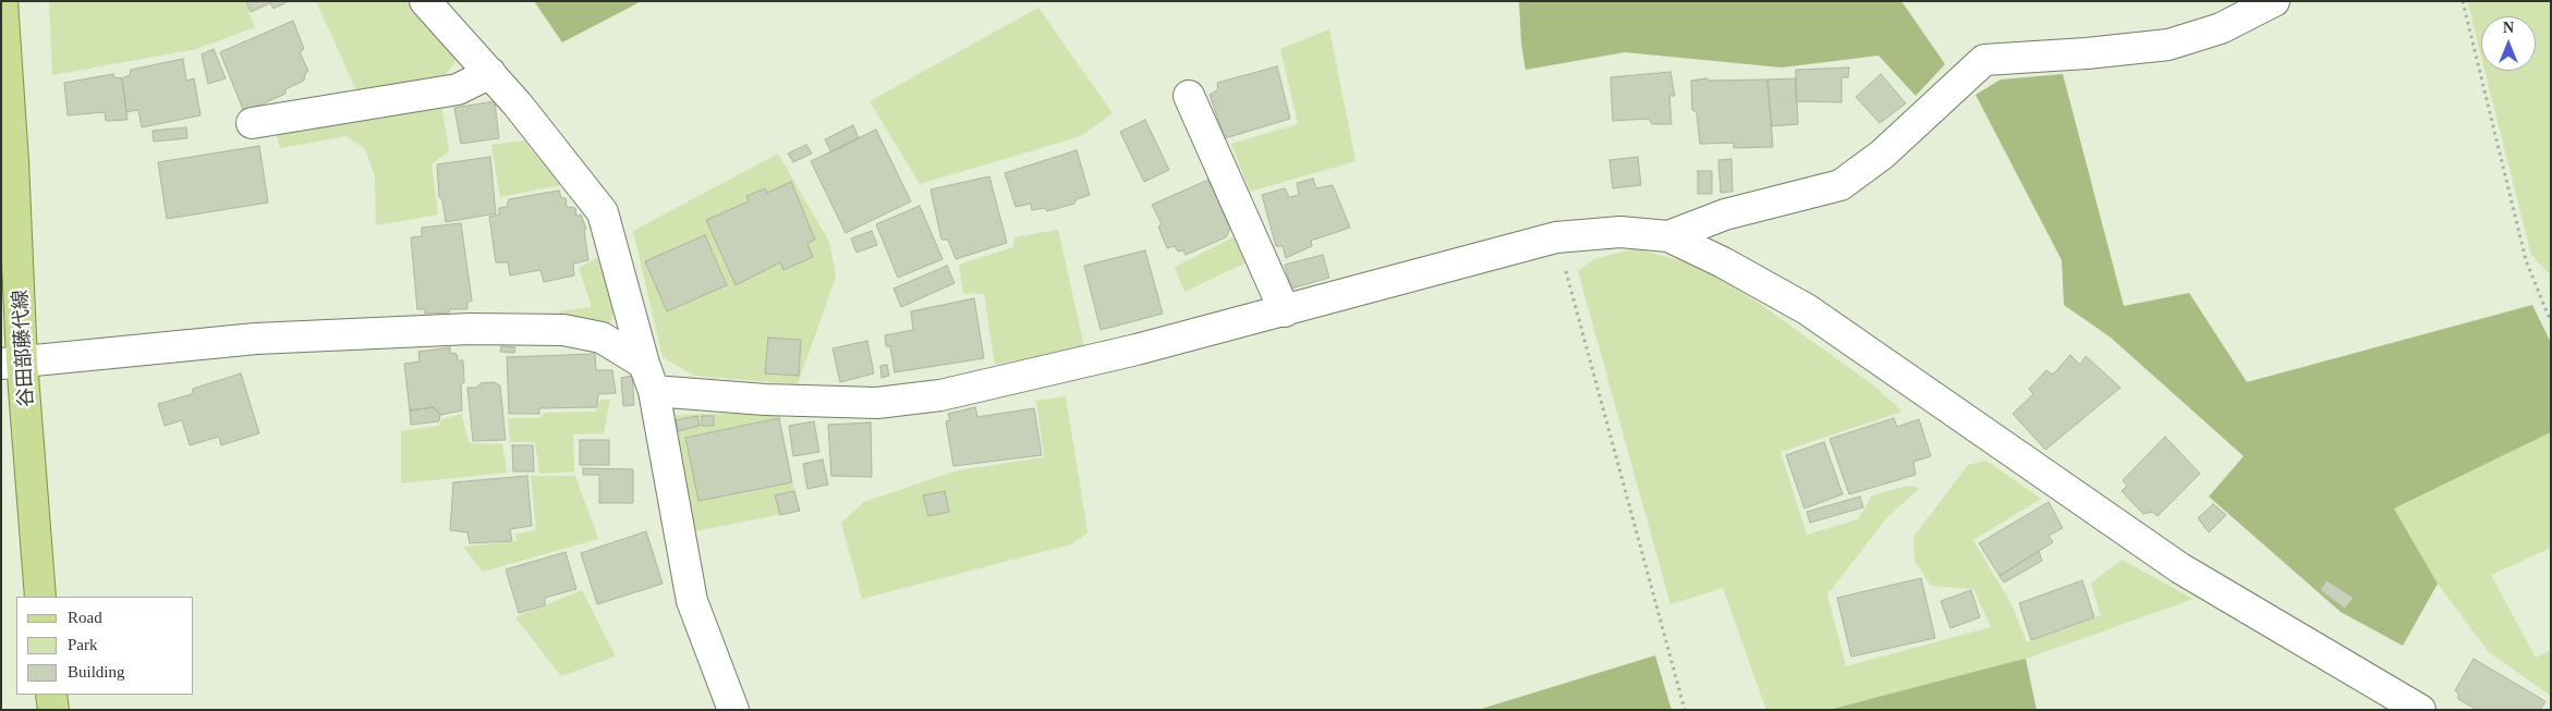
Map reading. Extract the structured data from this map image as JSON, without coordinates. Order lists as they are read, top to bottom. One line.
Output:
{"streets":{"main road":["谷田部藤代線"]},"legend":["Road","Park","Building"],"north":"top"}
